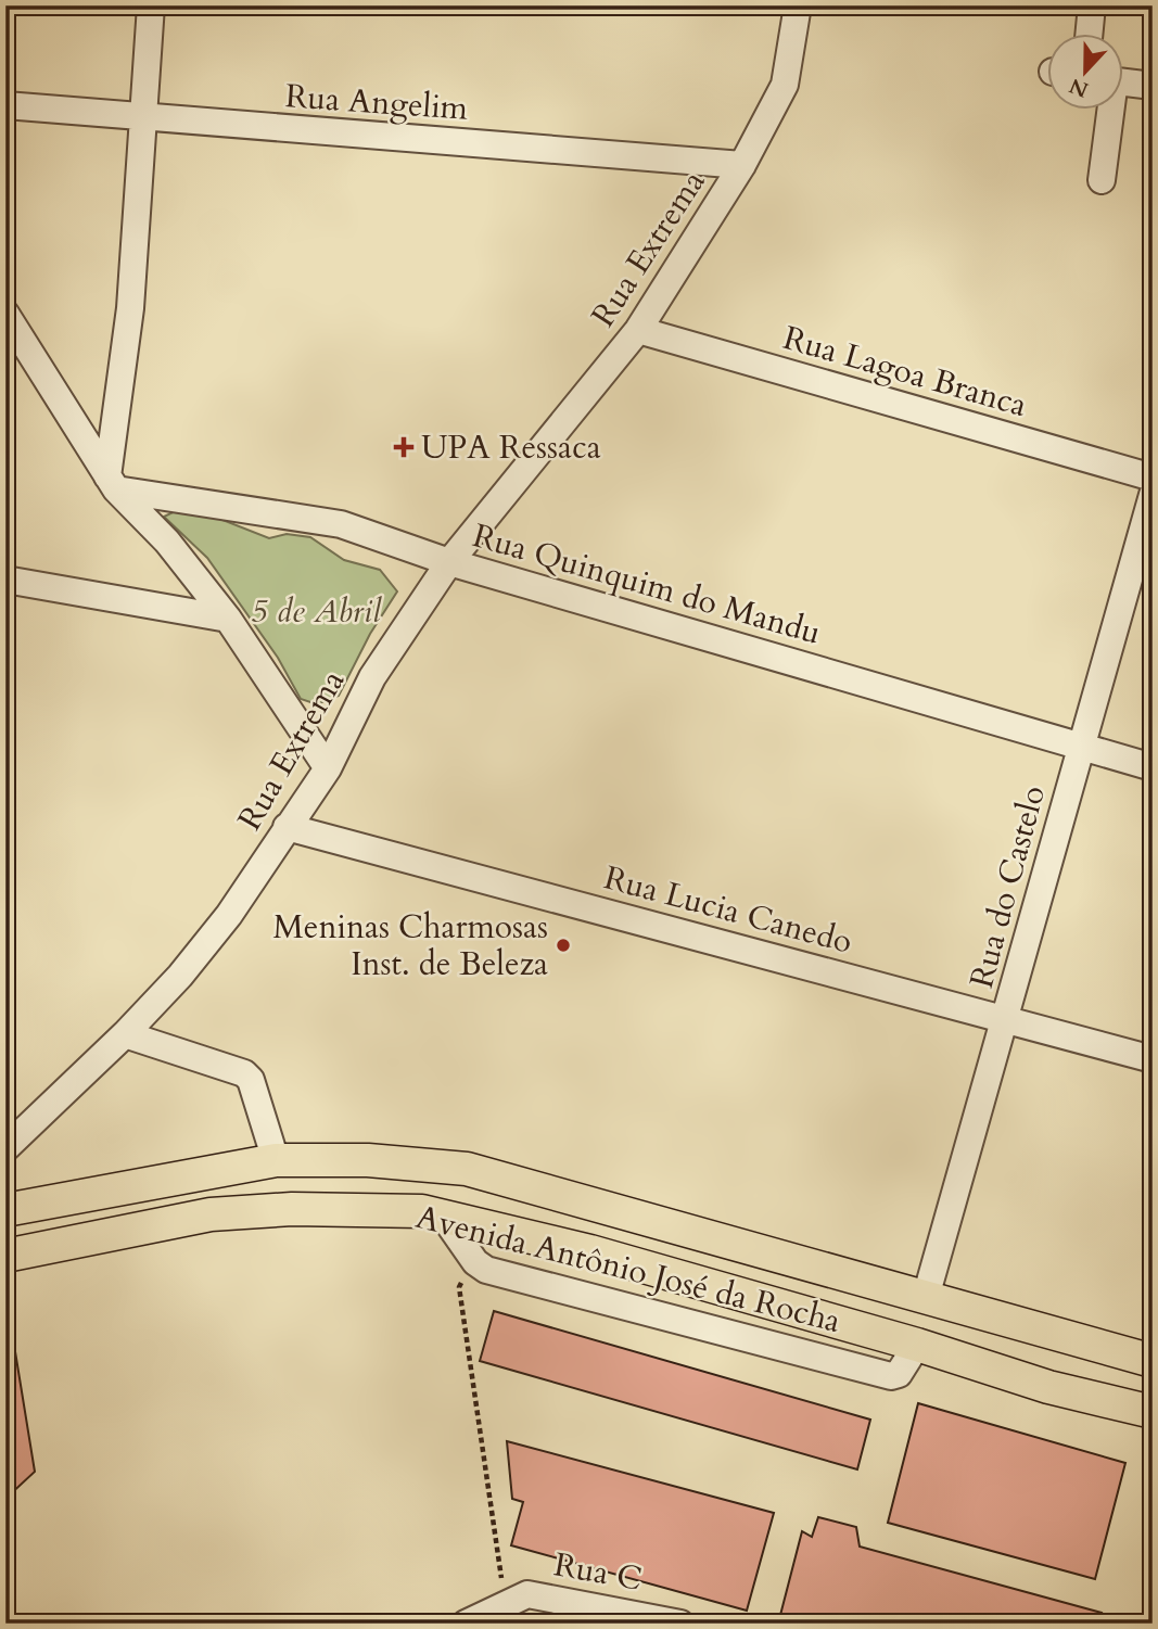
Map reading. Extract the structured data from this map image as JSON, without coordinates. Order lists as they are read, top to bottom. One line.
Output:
{"streets":{"main road":["Avenida Antônio José da Rocha"],"street":["Rua Angelim","Rua Extrema","Rua Lagoa Branca","Rua Quinquim do Mandu","Rua do Castelo","Rua Lucia Canedo","Rua C"]},"crossings":[["Rua Angelim","Rua Extrema"],["Rua Extrema","Rua Lagoa Branca"],["Rua Extrema","Rua Quinquim do Mandu"],["Rua Extrema","Rua Lucia Canedo"],["Rua Quinquim do Mandu","Rua do Castelo"],["Rua do Castelo","Rua Lucia Canedo"],["Rua do Castelo","Avenida Antônio José da Rocha"]],"parks":["5 de Abril"],"places":{"health":["UPA Ressaca"],"other":["Meninas Charmosas Inst. de Beleza"]},"north":"bottom"}
